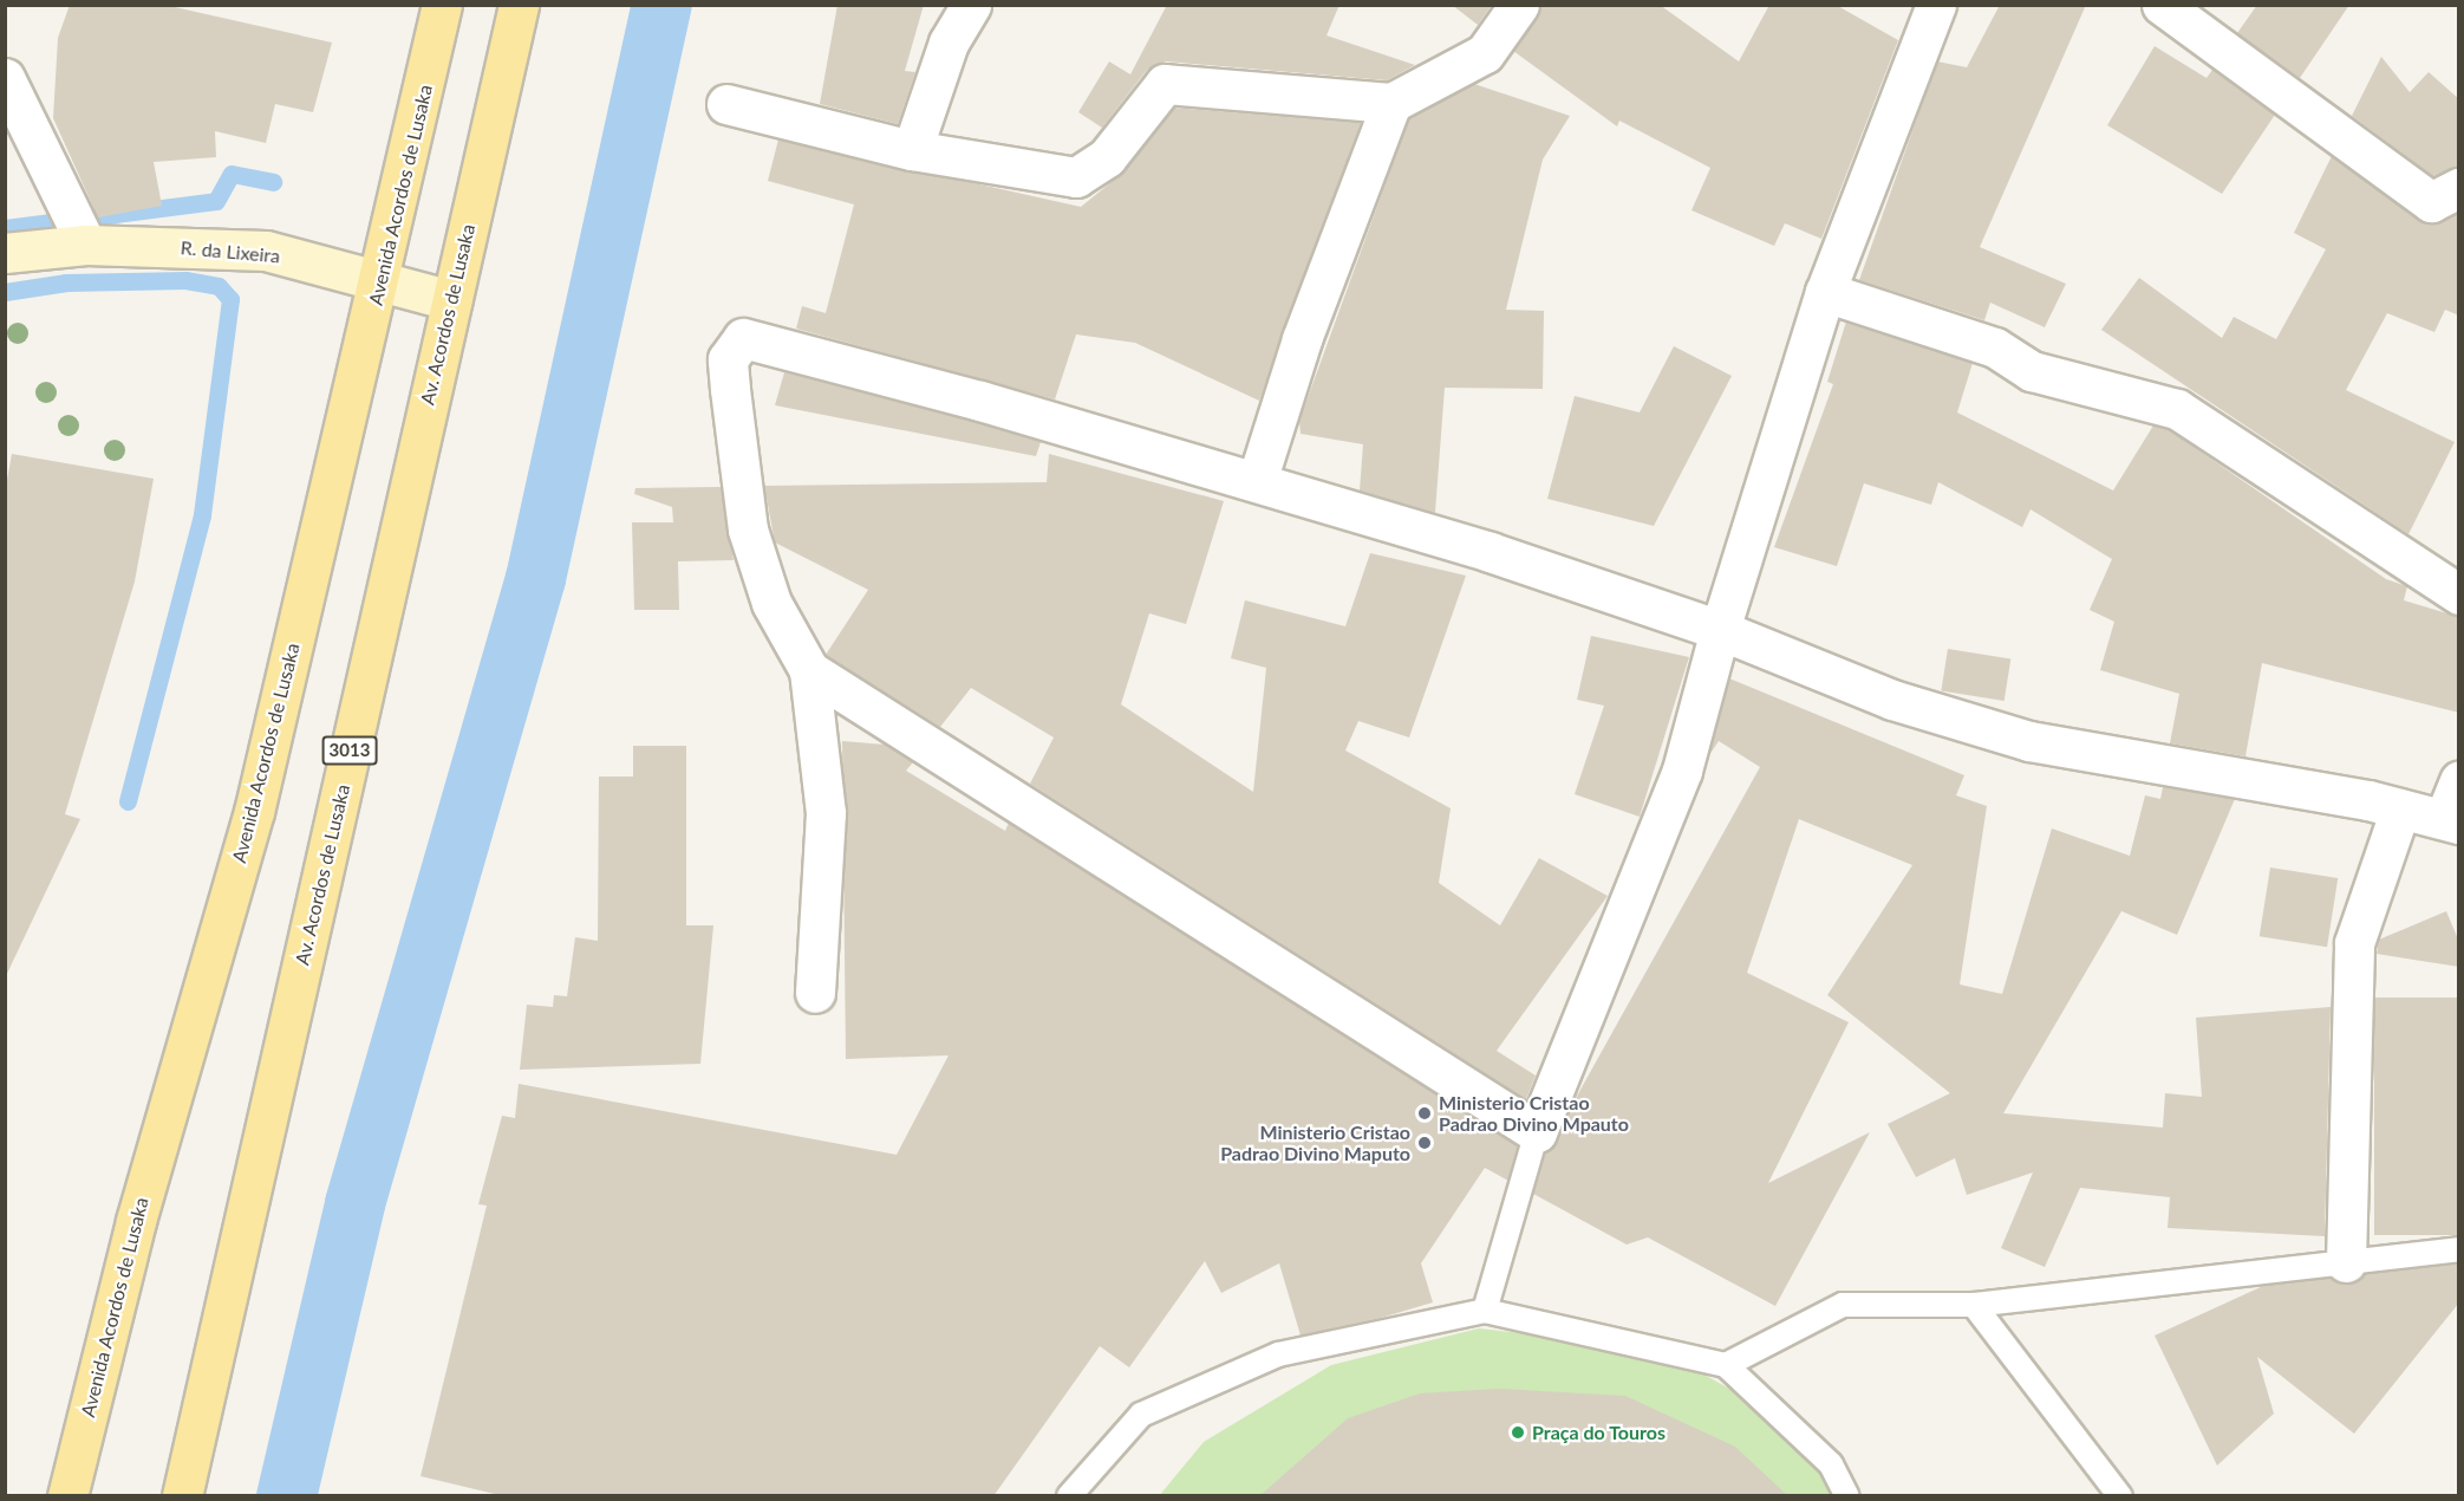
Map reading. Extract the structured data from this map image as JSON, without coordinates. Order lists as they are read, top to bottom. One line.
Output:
{"streets":{"main road":["Avenida Acordos de Lusaka","Av. Acordos de Lusaka","3013"],"street":["R. da Lixeira"]},"crossings":[["Avenida Acordos de Lusaka","R. da Lixeira"],["R. da Lixeira","Av. Acordos de Lusaka"]],"places":["Ministerio Cristao Padrao Divino Mpauto","Ministerio Cristao Padrao Divino Maputo","Praça do Touros"]}
